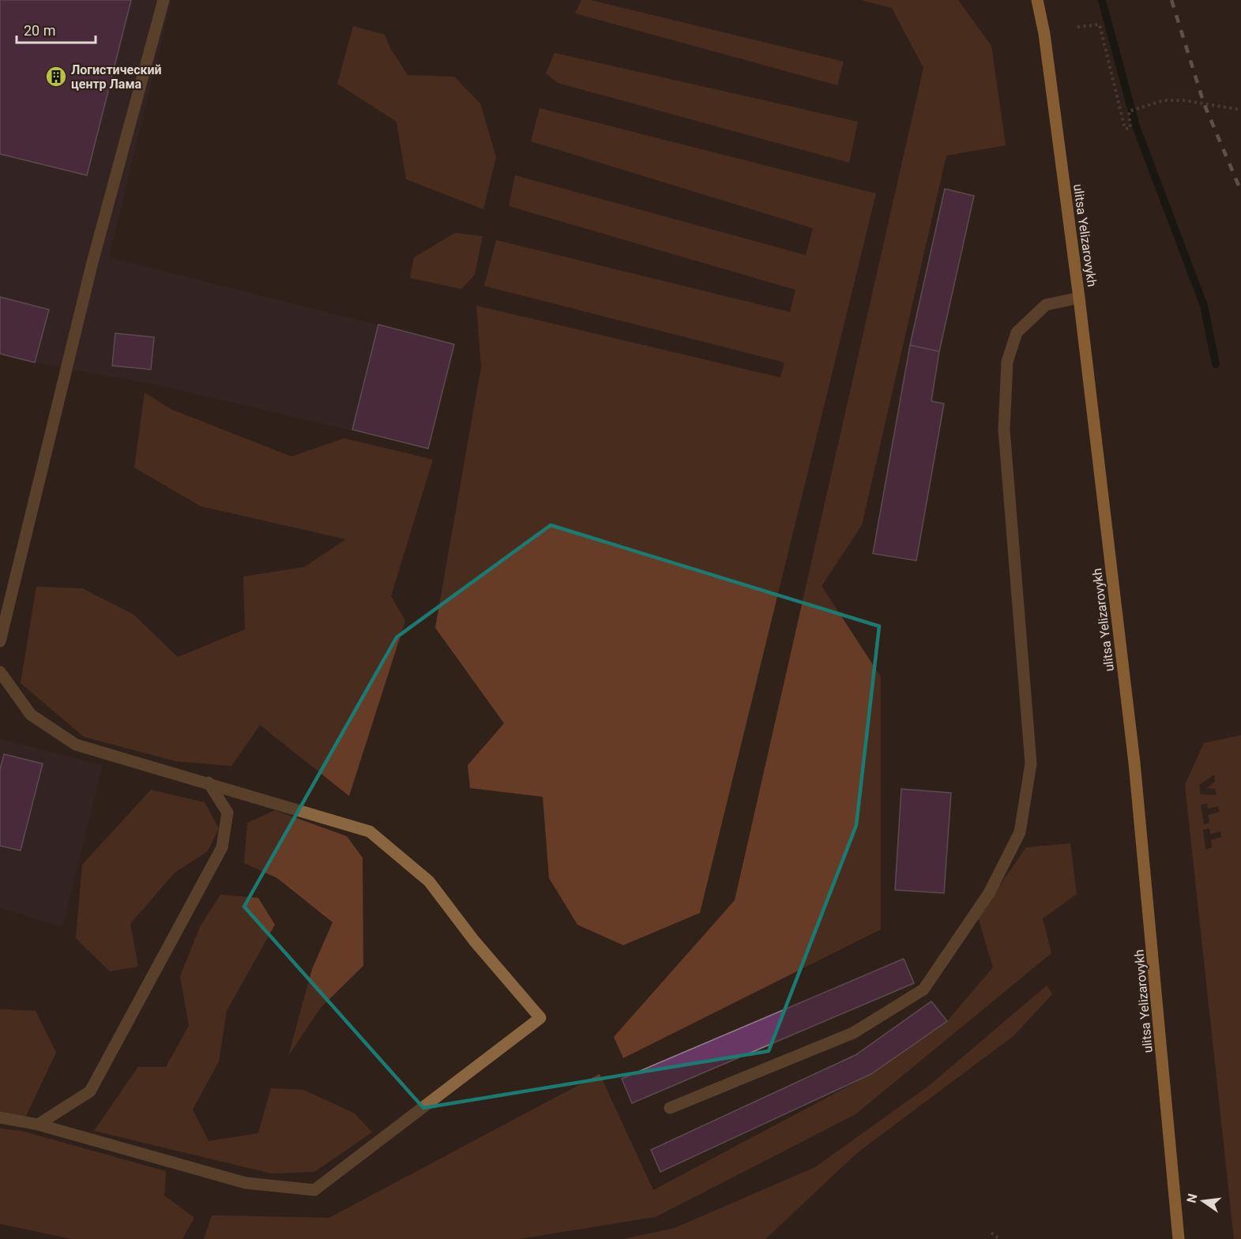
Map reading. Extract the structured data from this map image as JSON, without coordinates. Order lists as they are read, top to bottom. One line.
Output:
{"streets":{"main road":["ulitsa Yelizarovykh"]},"places":{"building":["Логистический центр Лама"]},"scale_bar":"20 m","north":"left"}
